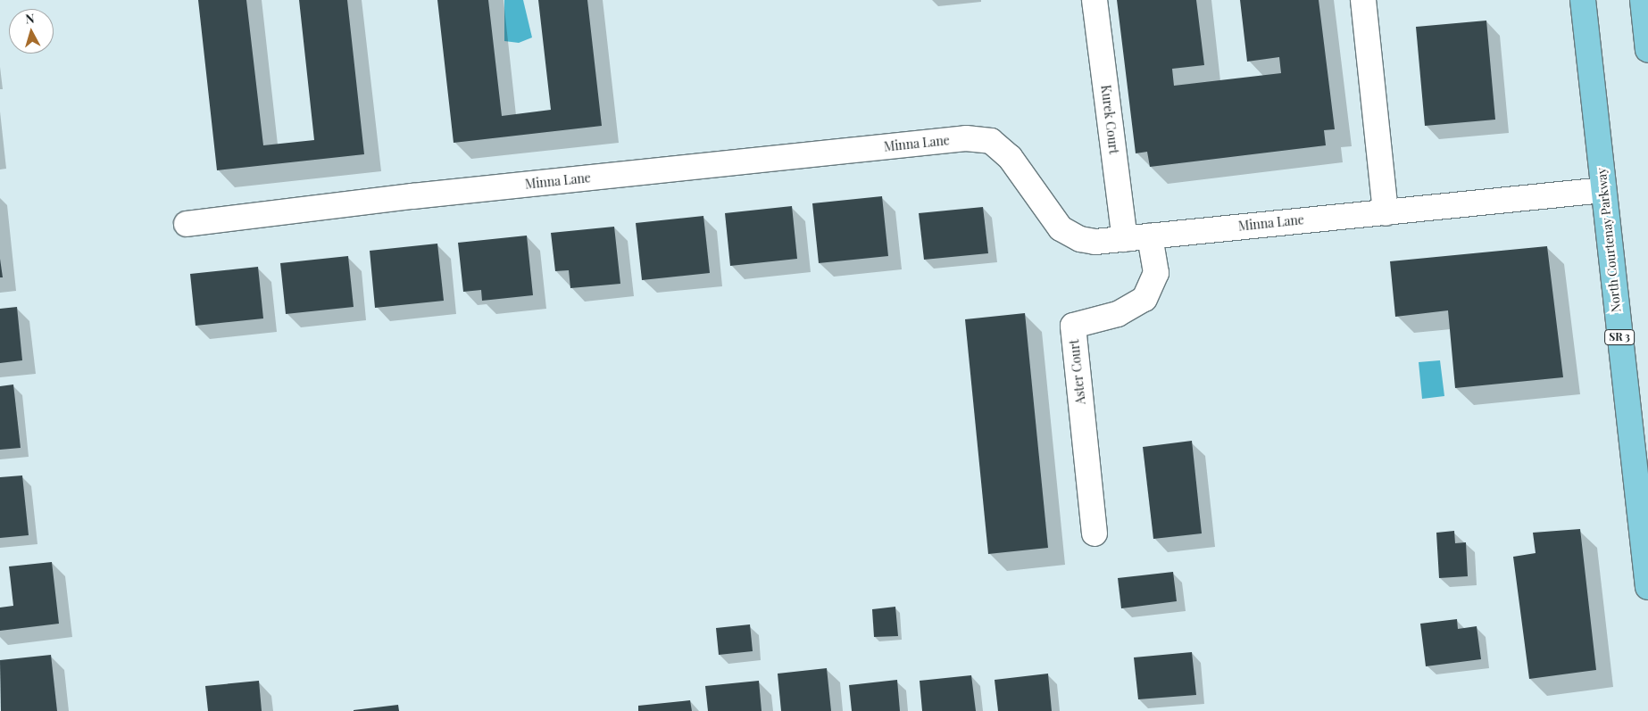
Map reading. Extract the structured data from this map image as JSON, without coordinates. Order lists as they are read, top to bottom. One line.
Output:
{"streets":{"main road":["North Courtenay Parkway","SR 3"],"street":["Kurek Court","Minna Lane","Aster Court"]},"crossings":[["Kurek Court","Minna Lane"],["Minna Lane","North Courtenay Parkway"],["Minna Lane","Aster Court"]],"north":"top"}
